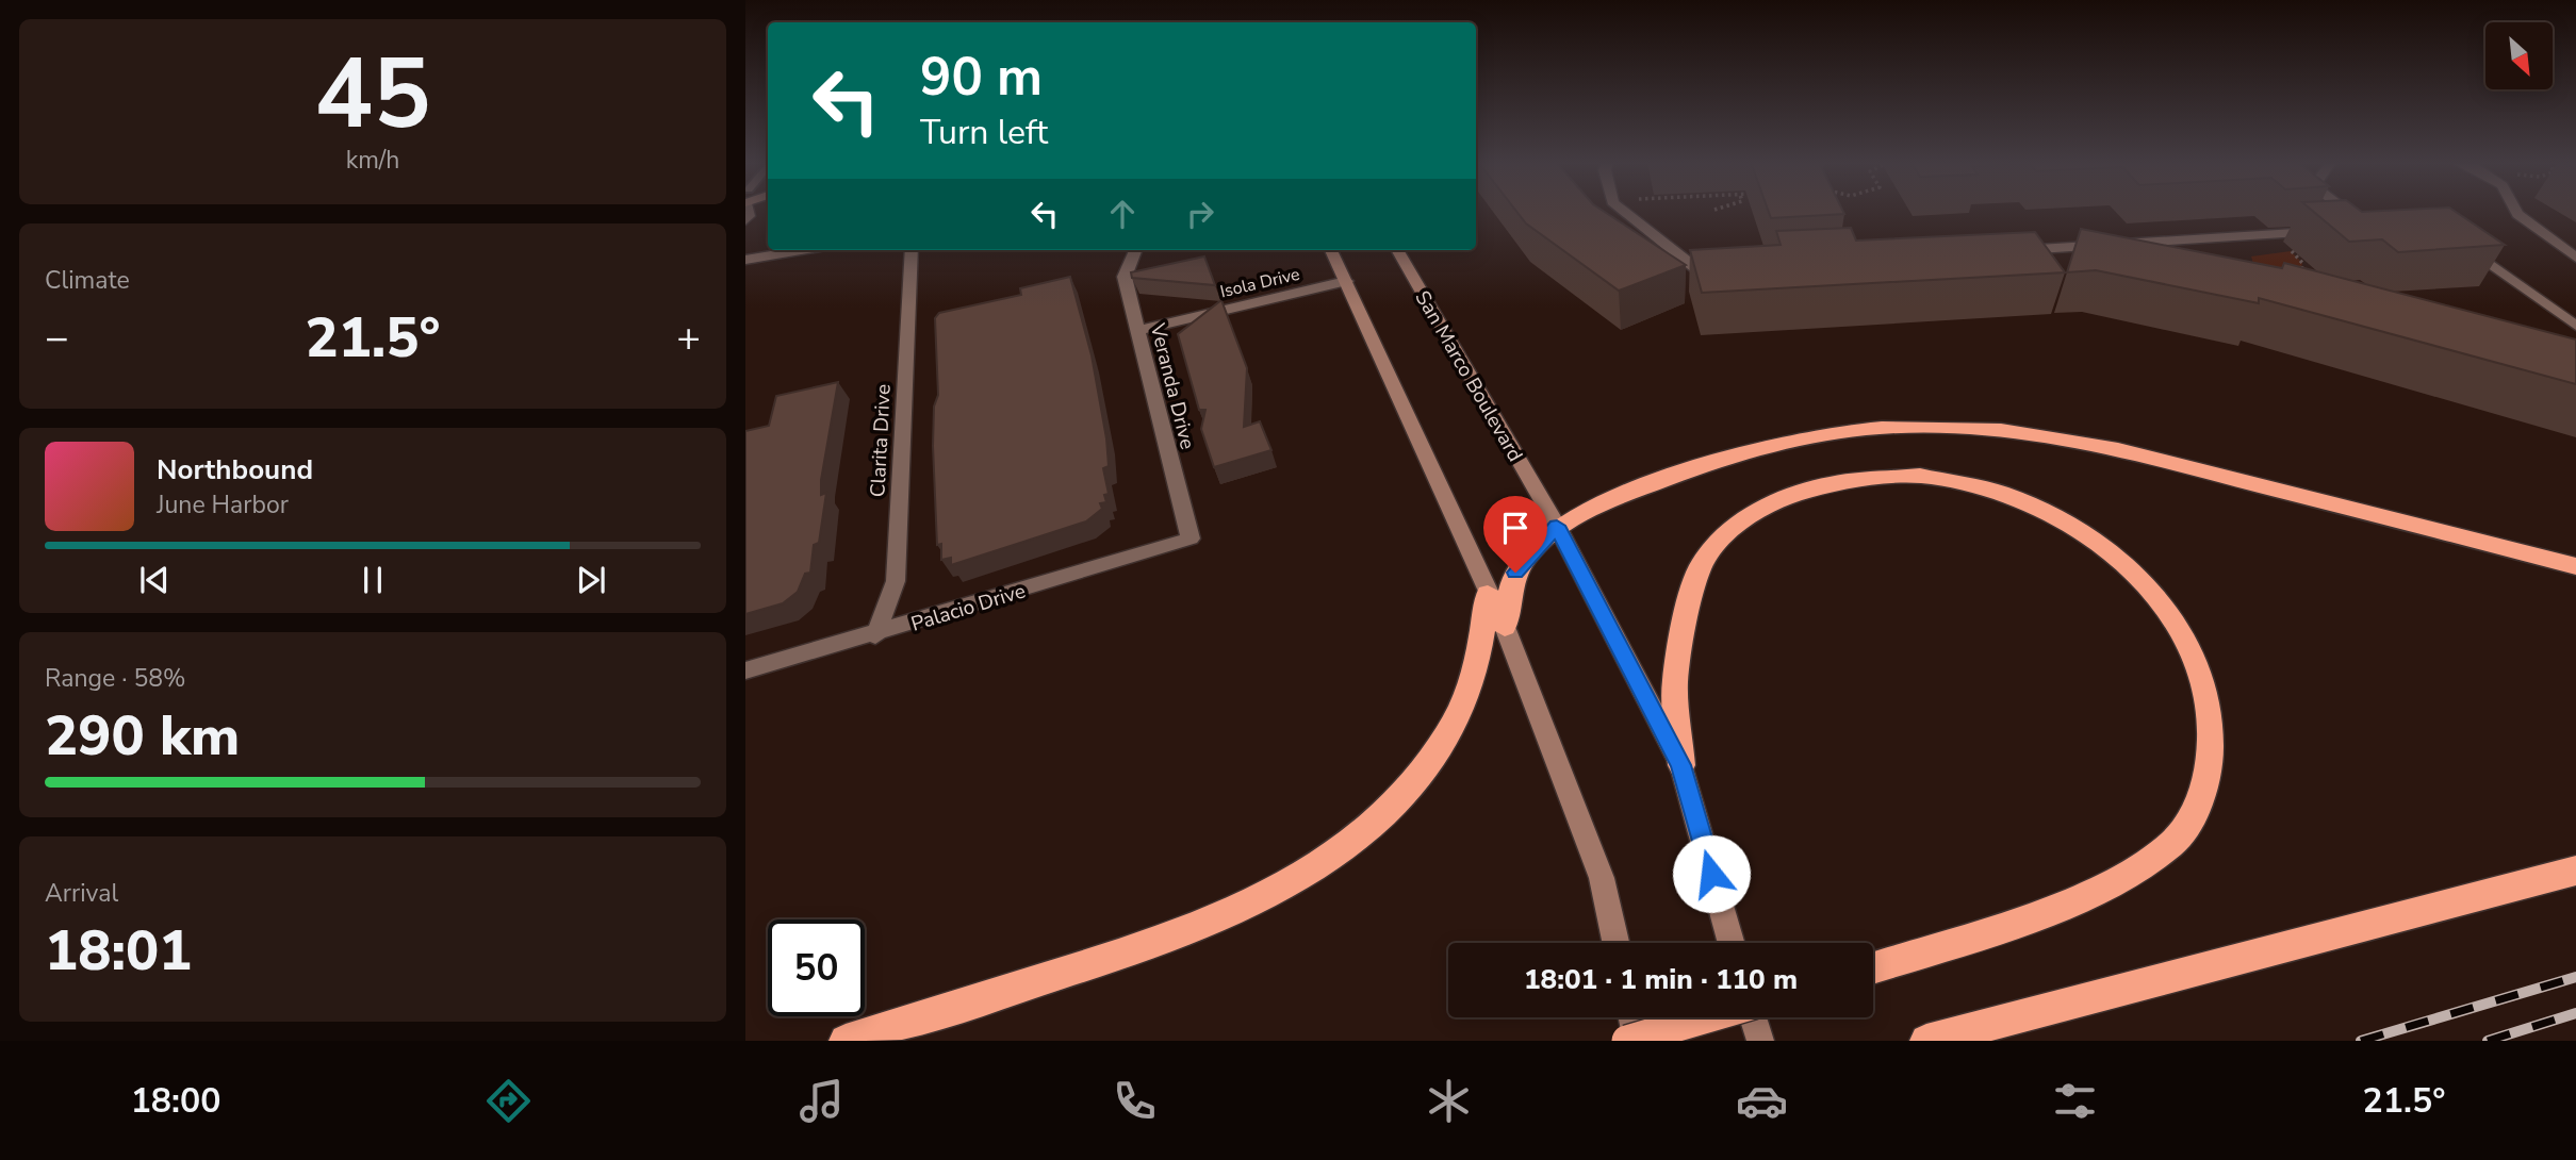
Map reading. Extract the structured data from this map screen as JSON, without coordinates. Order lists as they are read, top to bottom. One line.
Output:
{"streets":{"main road":["San Marco Boulevard"],"street":["Isola Drive","Veranda Drive","Clarita Drive","Palacio Drive"]},"crossings":[["Isola Drive","Veranda Drive"],["Veranda Drive","Palacio Drive"],["Clarita Drive","Palacio Drive"]],"north":"bottom right","page":{"tile":[["45","km/h"],"Climate",["Range · 58%","290 km"],["Arrival","18:01"]],"turn":["90 m","Turn left"],"heat":["−","21.5°","+"],"song":["Northbound","June Harbor"],"limit":"50","trip":"18:01 · 1 min · 110 m","tabs":["18:00","21.5°"]}}
